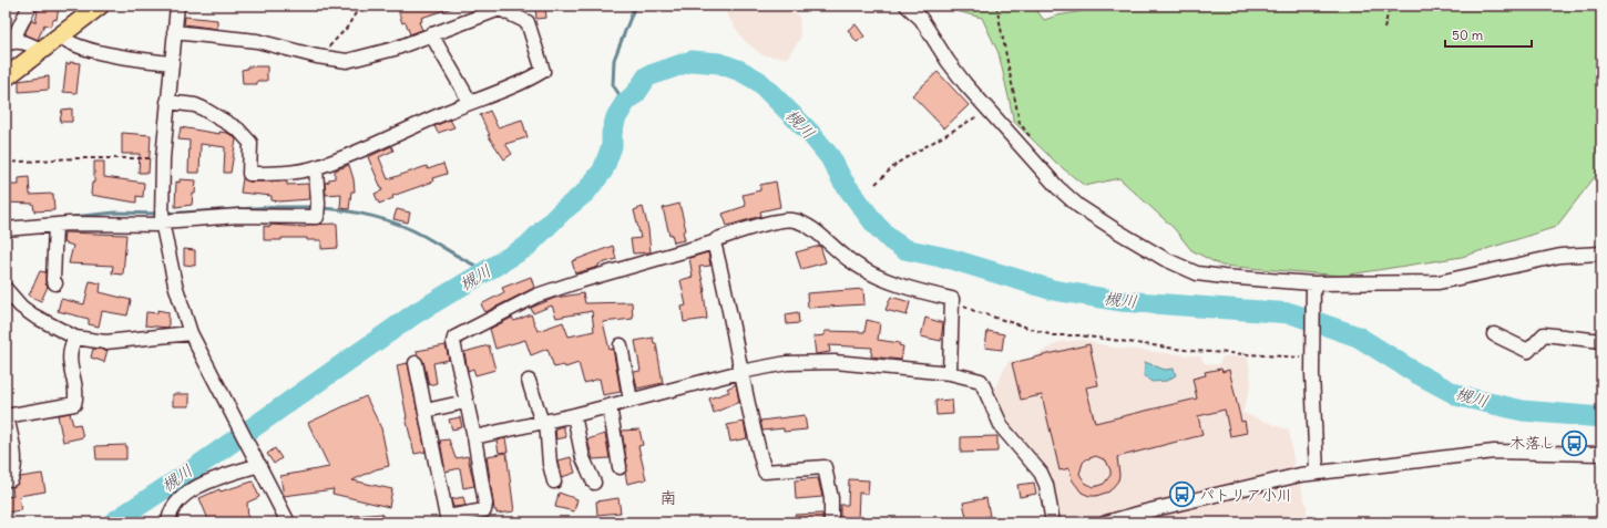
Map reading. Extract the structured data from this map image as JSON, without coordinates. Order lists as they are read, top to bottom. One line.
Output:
{"districts":["南"],"water":["槻川"],"places":{"bus stop":["木落し","パトリア小川"]},"scale_bar":"50 m"}
